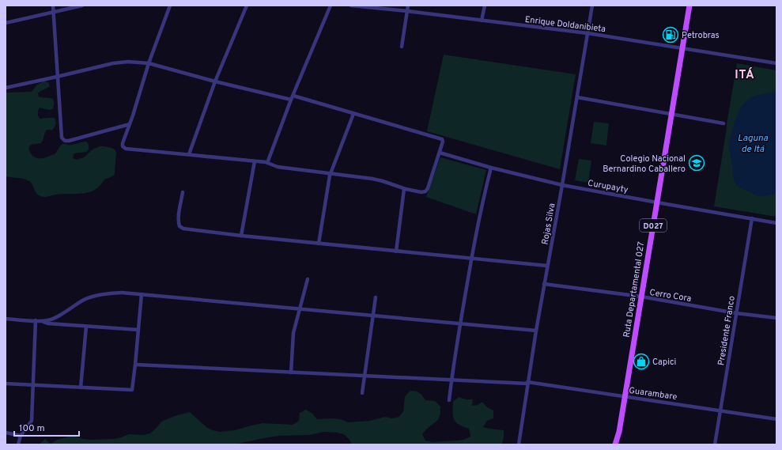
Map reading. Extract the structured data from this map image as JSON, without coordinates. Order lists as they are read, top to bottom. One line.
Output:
{"streets":{"main road":["D027","Ruta Departamental 027"],"street":["Enrique Doldanibieta","Curupayty","Rojas Silva","Cerro Cora","Presidente Franco","Guarambare"]},"crossings":[["Enrique Doldanibieta","Rojas Silva"],["Enrique Doldanibieta","Ruta Departamental 027"],["Curupayty","Rojas Silva"],["Curupayty","Ruta Departamental 027"],["Curupayty","Presidente Franco"],["Rojas Silva","Cerro Cora"],["Rojas Silva","Guarambare"],["Ruta Departamental 027","Cerro Cora"],["Ruta Departamental 027","Guarambare"],["Cerro Cora","Presidente Franco"],["Presidente Franco","Guarambare"]],"districts":["ITÁ"],"water":["Laguna de Itá"],"places":{"fuel station":["Petrobras"],"school or university":["Colegio Nacional Bernardino Caballero"],"shop":["Capici"]},"scale_bar":"100 m"}
